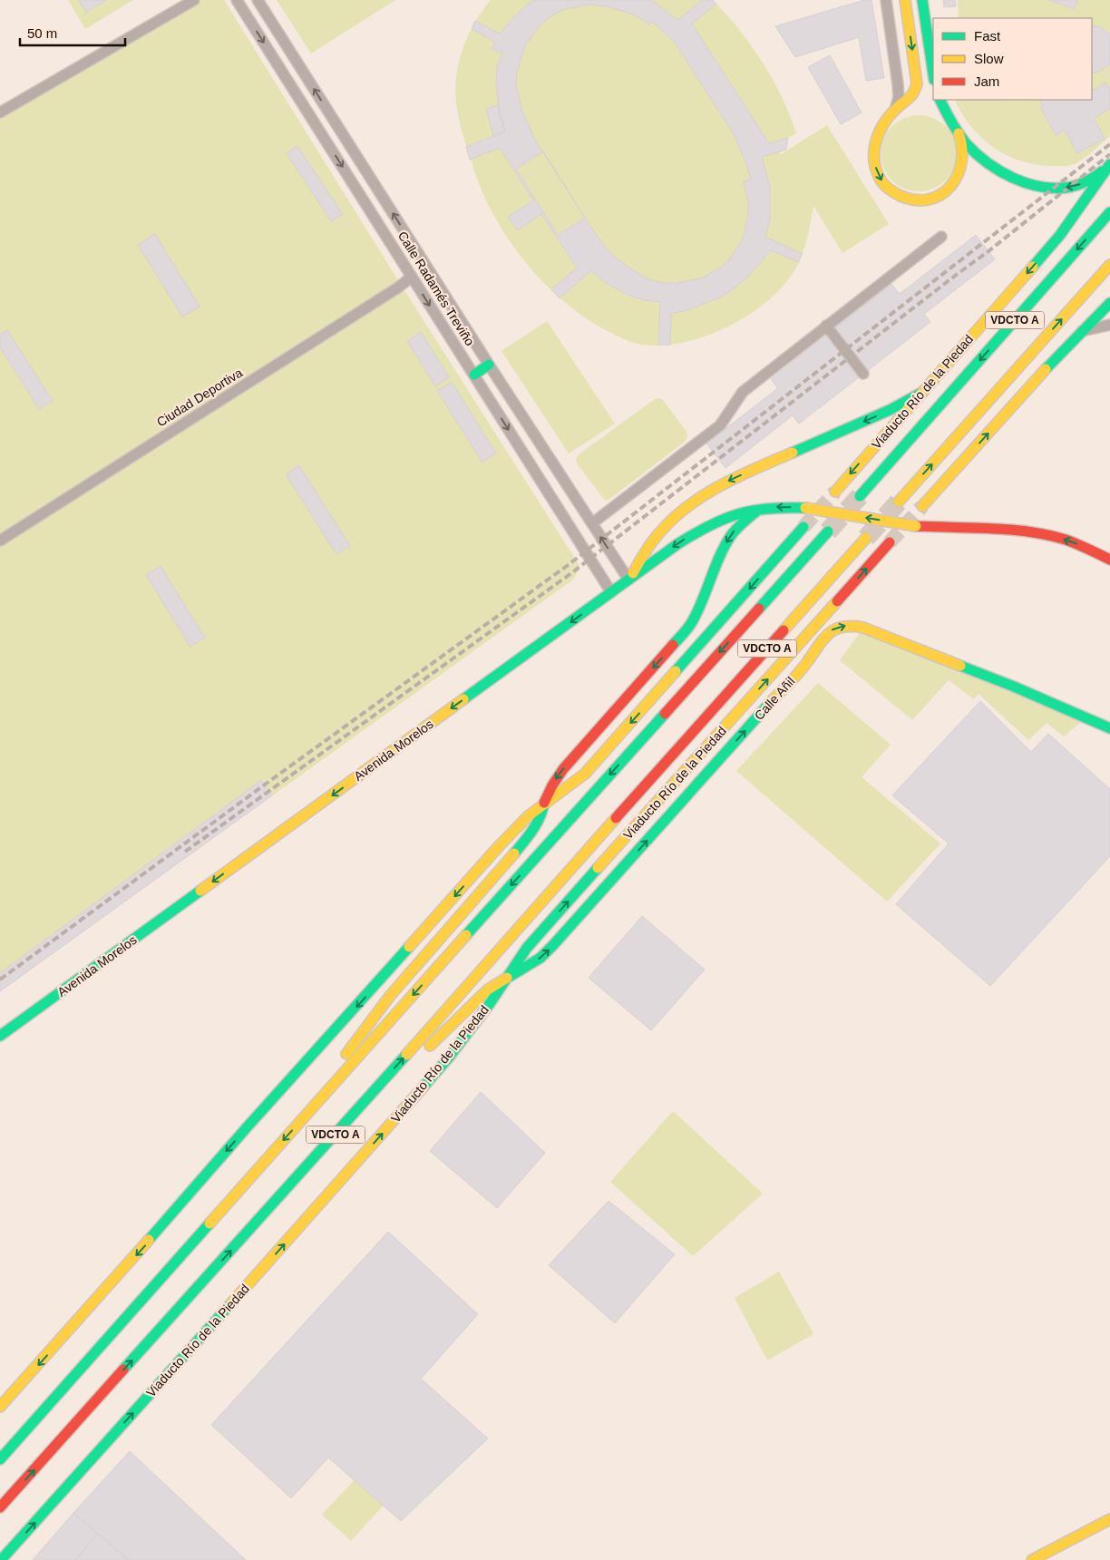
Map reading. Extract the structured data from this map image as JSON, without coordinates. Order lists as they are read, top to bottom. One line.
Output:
{"streets":{"main road":["VDCTO A","Viaducto Río de la Piedad","Calle Añil","Avenida Morelos"],"street":["Calle Radamés Treviño","Ciudad Deportiva"]},"crossings":[["Calle Radamés Treviño","Ciudad Deportiva"],["Calle Radamés Treviño","Avenida Morelos"],["Viaducto Río de la Piedad","Calle Añil"]],"legend":["Fast","Slow","Jam"],"scale_bar":"50 m"}
